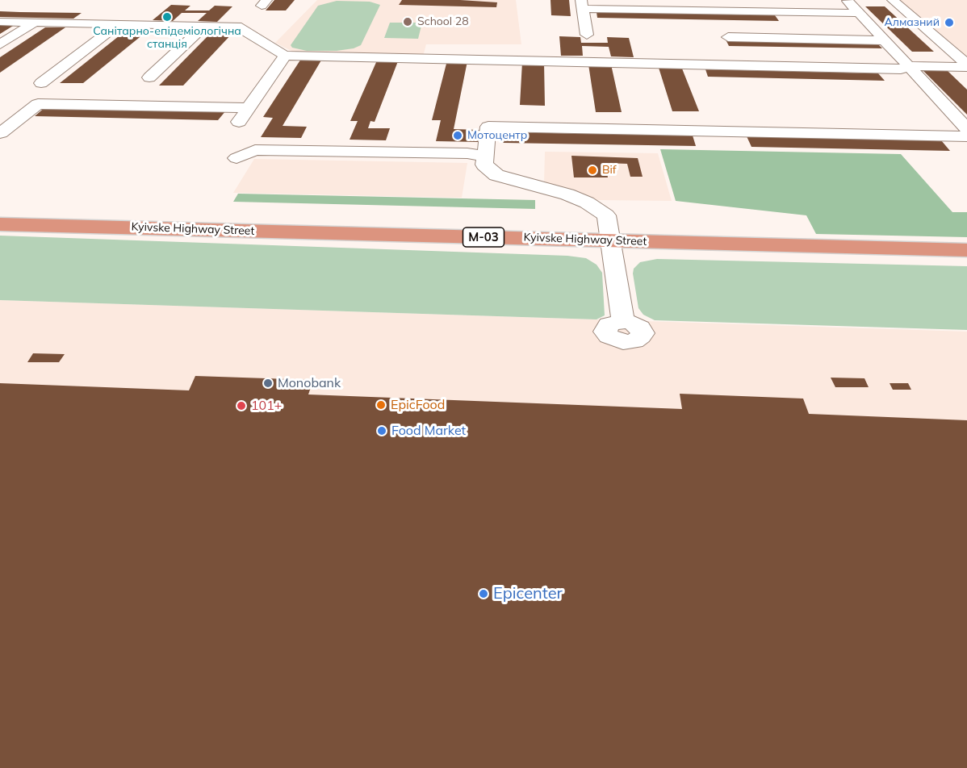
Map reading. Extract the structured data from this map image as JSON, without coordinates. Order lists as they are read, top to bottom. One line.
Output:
{"streets":{"highway":["Kyivske Highway Street","М-03"]},"places":["Санітарно-епідеміологічна станція","School 28","Алмазний","Мотоцентр","Bif","Monobank","EpicFood","101+","Food Market","Epicenter"]}
